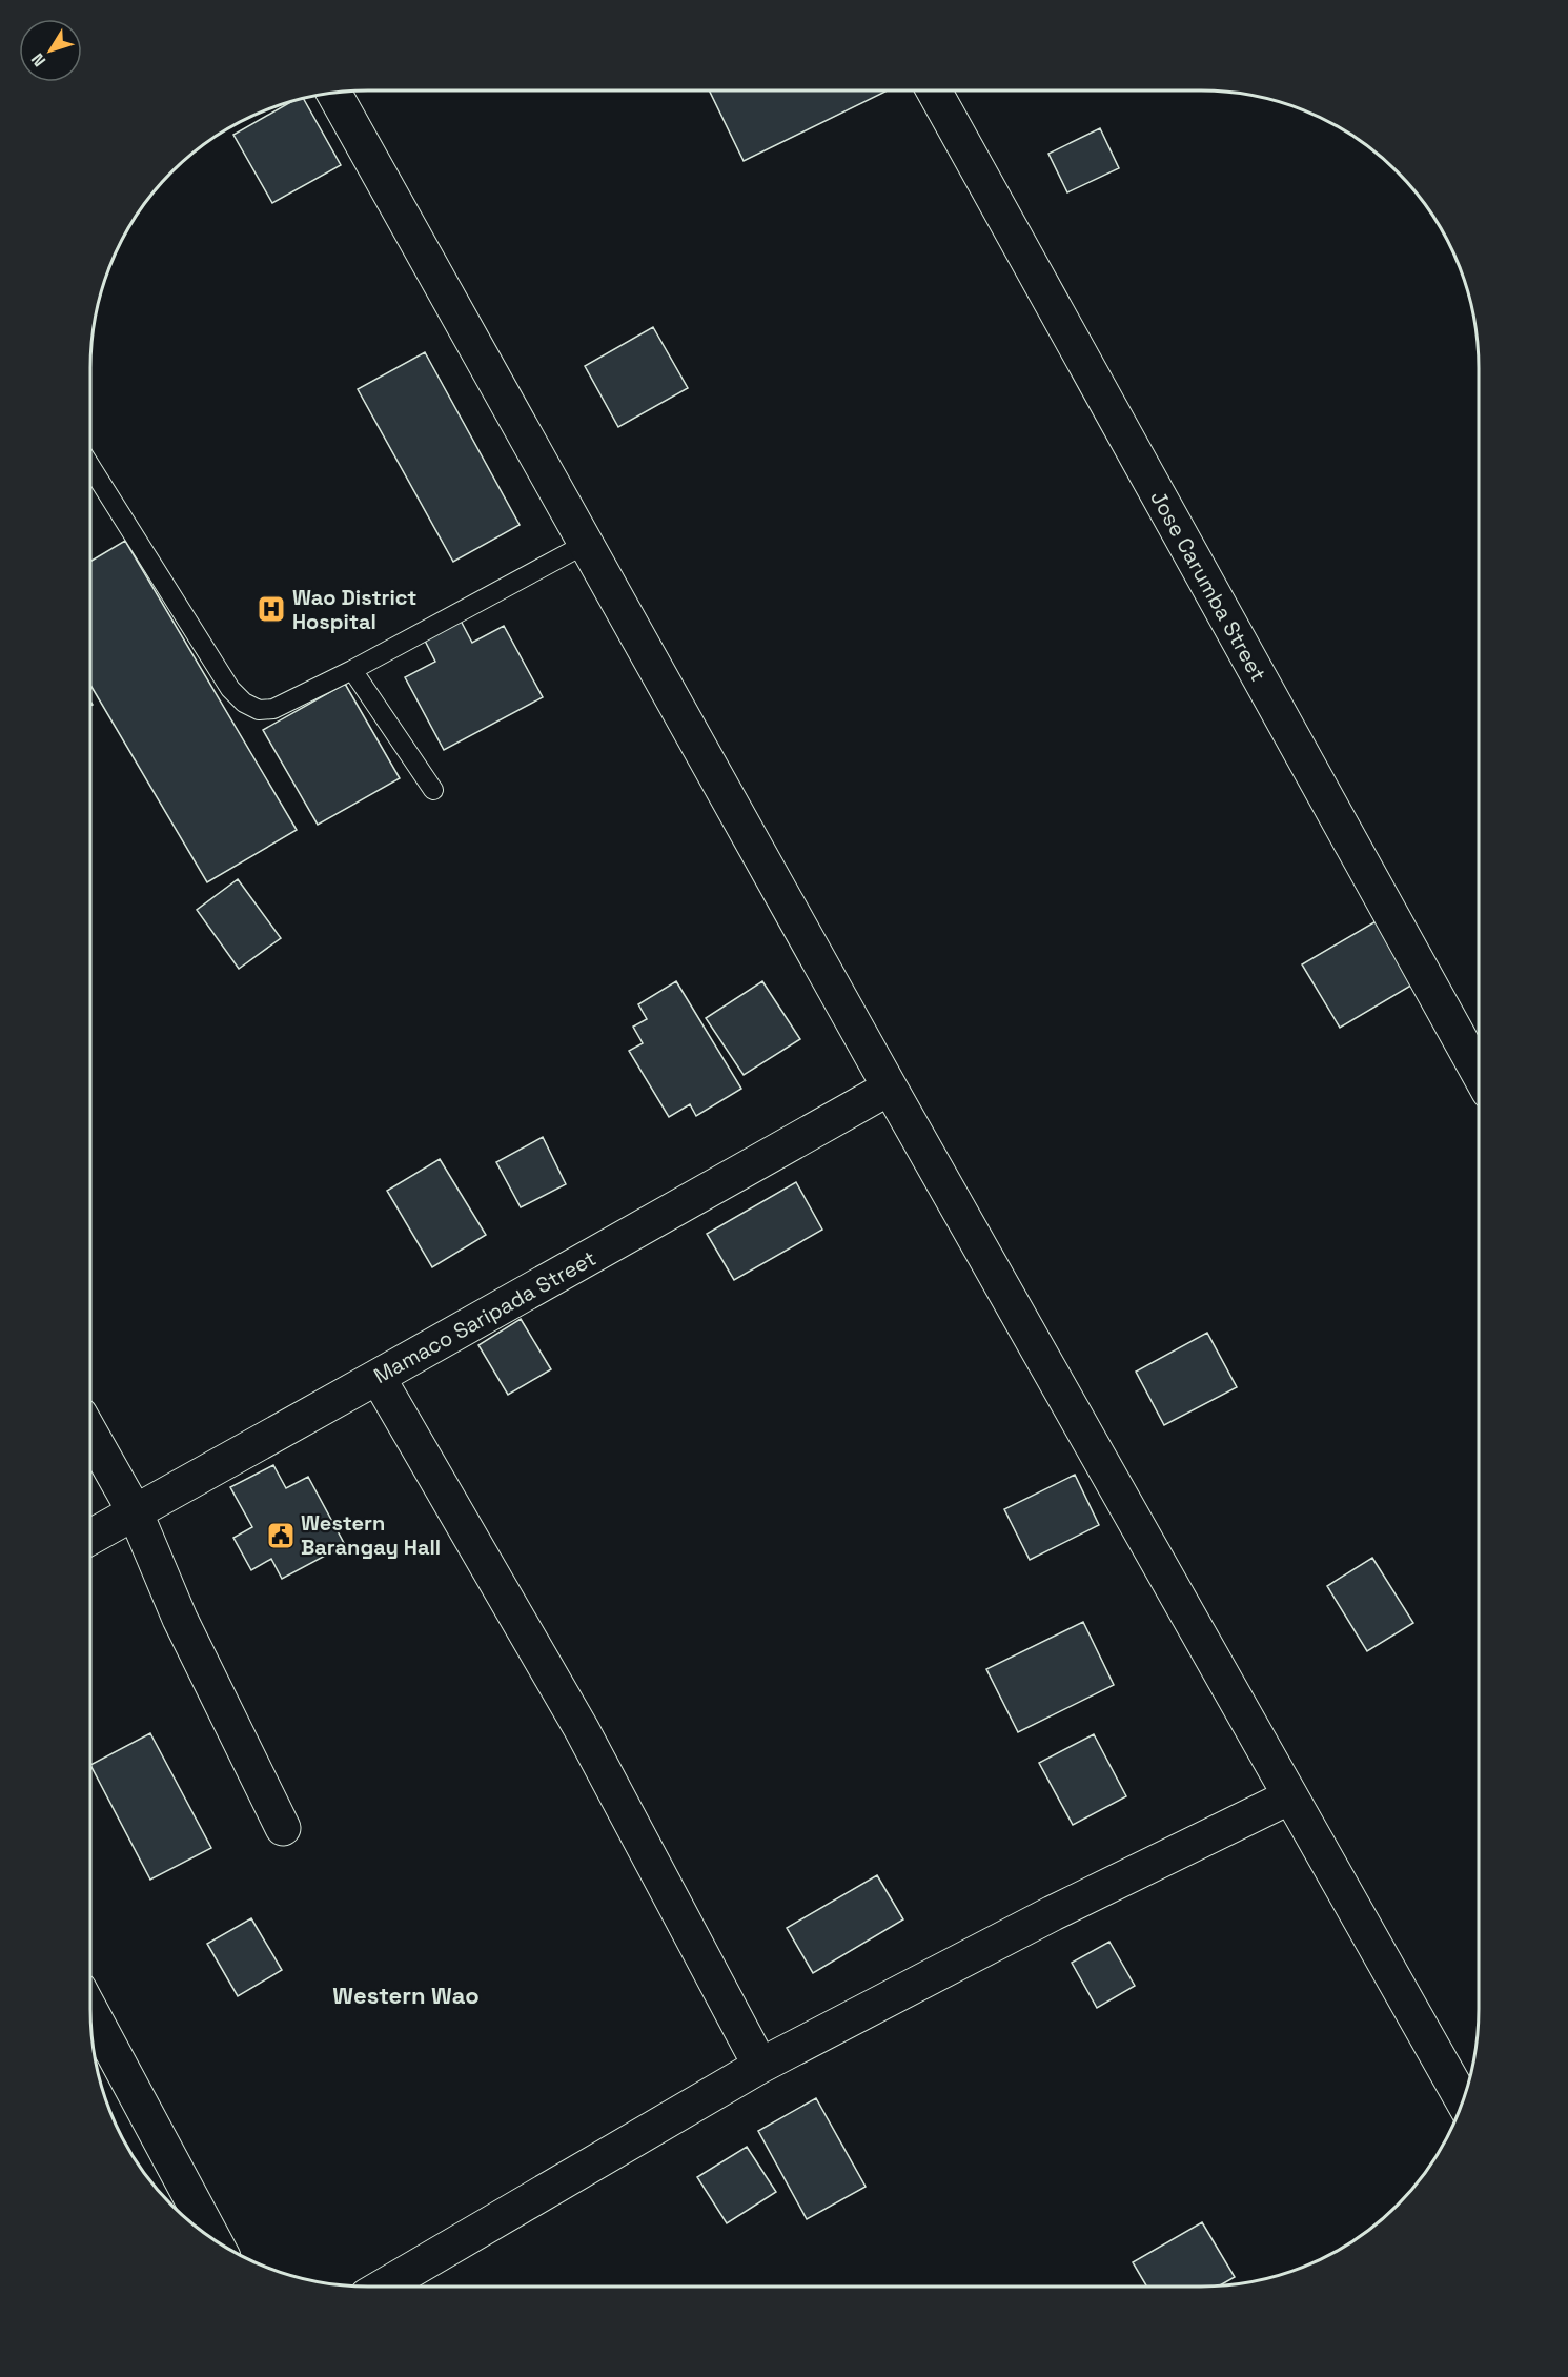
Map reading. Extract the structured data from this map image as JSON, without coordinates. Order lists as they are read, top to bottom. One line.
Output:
{"streets":{"street":["Jose Carumba Street","Mamaco Saripada Street"]},"districts":["Western Wao"],"places":{"hospital":["Wao District Hospital"],"public building":["Western Barangay Hall"]},"north":"bottom left"}
